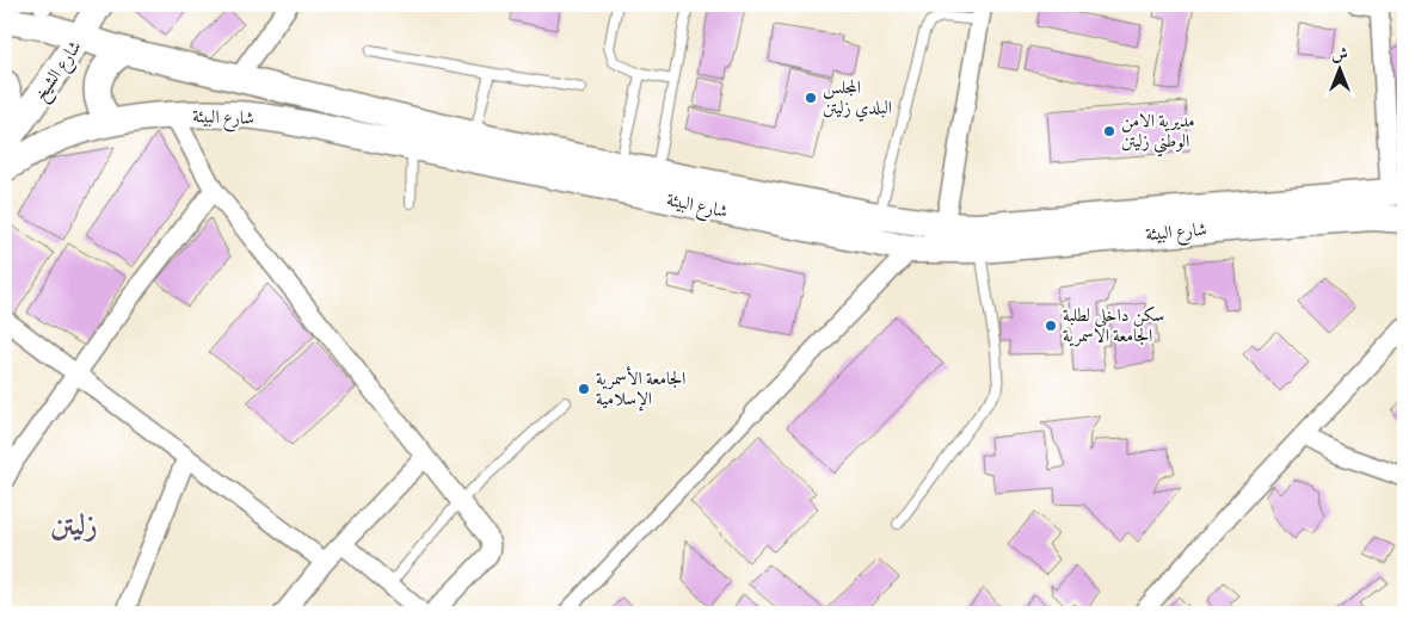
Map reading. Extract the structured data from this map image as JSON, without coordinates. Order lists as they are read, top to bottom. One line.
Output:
{"streets":{"main road":["شارع الشيخ","شارع البيئة"]},"crossings":[["شارع الشيخ","شارع البيئة"]],"districts":["زليتن"],"places":["المجلس البلدي زليتن","مديرية الامن الوطني زليتن","سكن داخلي لطلبة الجامعة اﻻسمرية","الجامعة الأسمرية الإسلامية"],"north":"top"}
